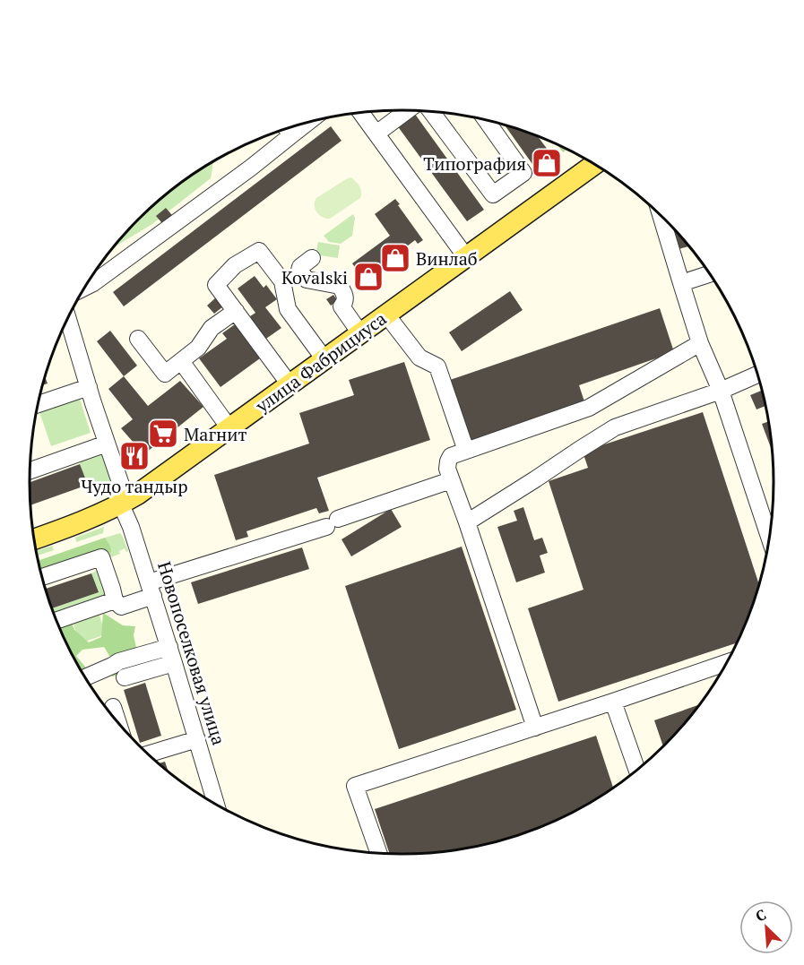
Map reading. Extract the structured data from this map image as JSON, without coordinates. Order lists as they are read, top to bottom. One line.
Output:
{"streets":{"main road":["улица Фабрициуса"],"street":["Новопоселковая улица"]},"crossings":[["улица Фабрициуса","Новопоселковая улица"]],"places":{"shop":["Типография","Винлаб","Kovalski"],"supermarket":["Магнит"],"restaurant":["Чудо тандыр"]},"north":"top left"}
